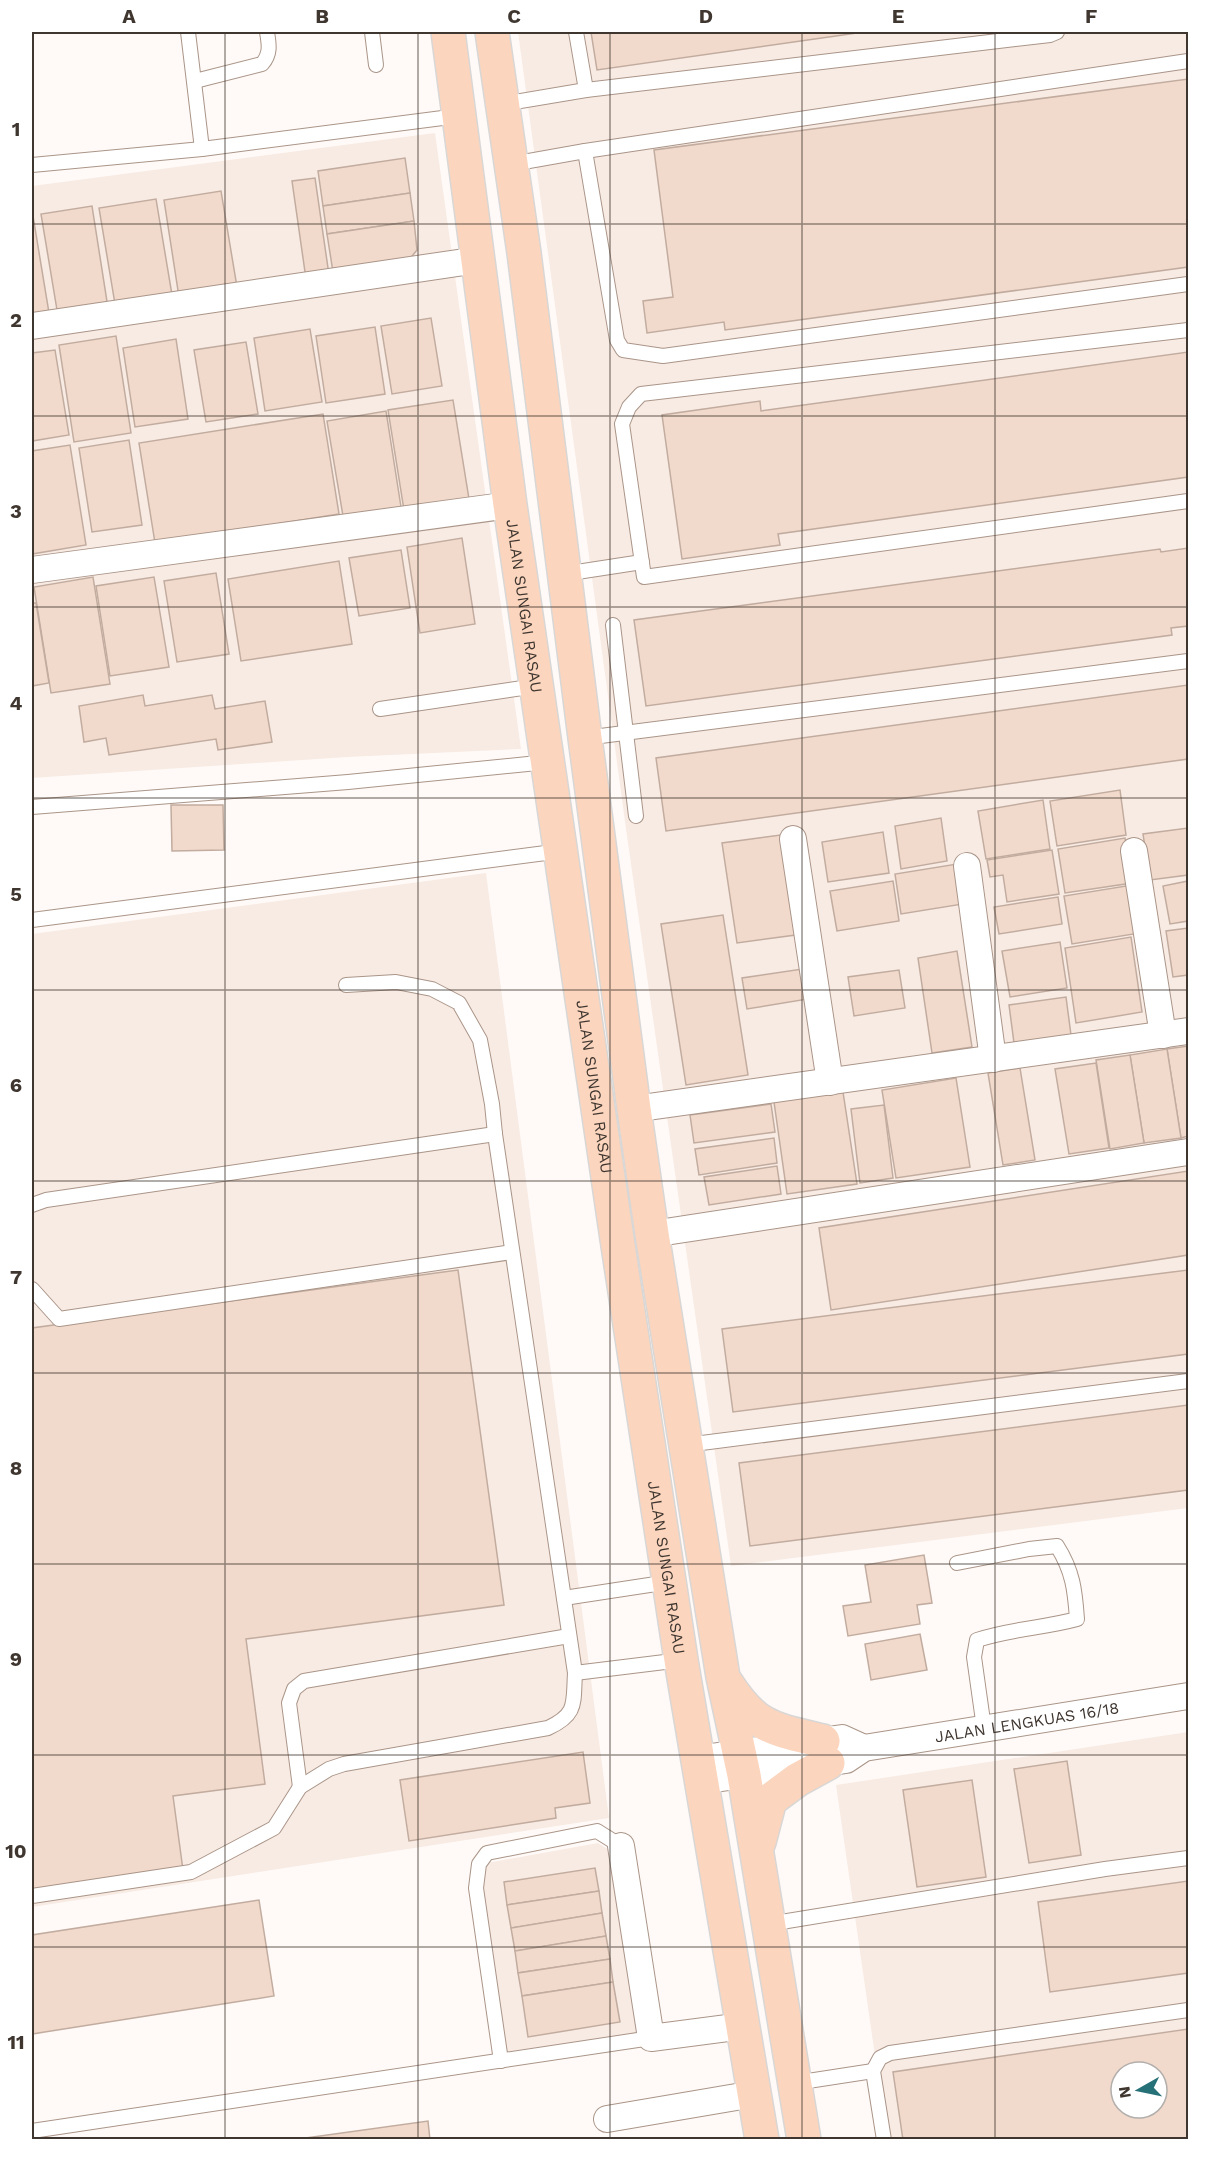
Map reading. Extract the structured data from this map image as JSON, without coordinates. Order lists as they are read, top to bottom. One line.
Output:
{"streets":{"main road":["JALAN SUNGAI RASAU"],"street":["JALAN LENGKUAS 16/18"]},"crossings":[["JALAN SUNGAI RASAU","JALAN LENGKUAS 16/18"]],"north":"left","grid":{"columns":["A","B","C","D","E","F"],"rows":["1","2","3","4","5","6","7","8","9","10","11"]}}
